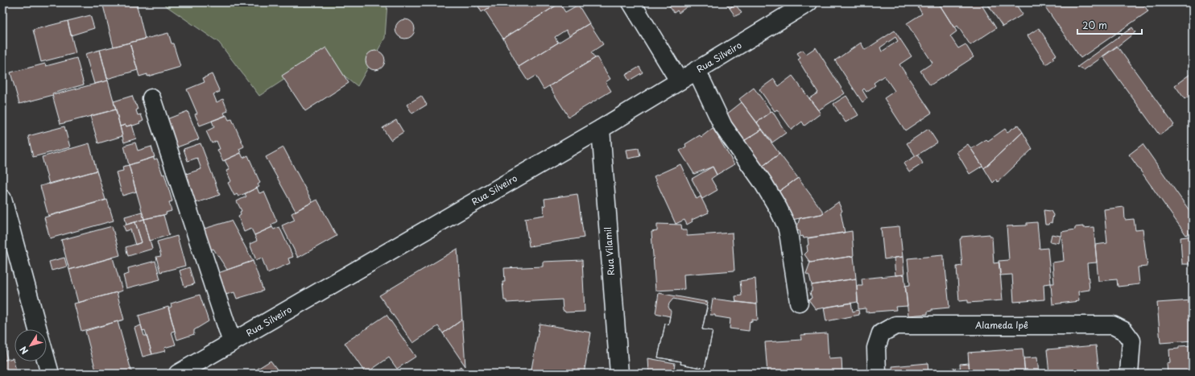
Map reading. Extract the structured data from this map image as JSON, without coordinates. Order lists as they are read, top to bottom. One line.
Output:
{"streets":{"street":["Rua Silveiro","Rua Vilamil","Alameda Ipê"]},"crossings":[["Rua Silveiro","Rua Vilamil"]],"scale_bar":"20 m","north":"bottom left"}
